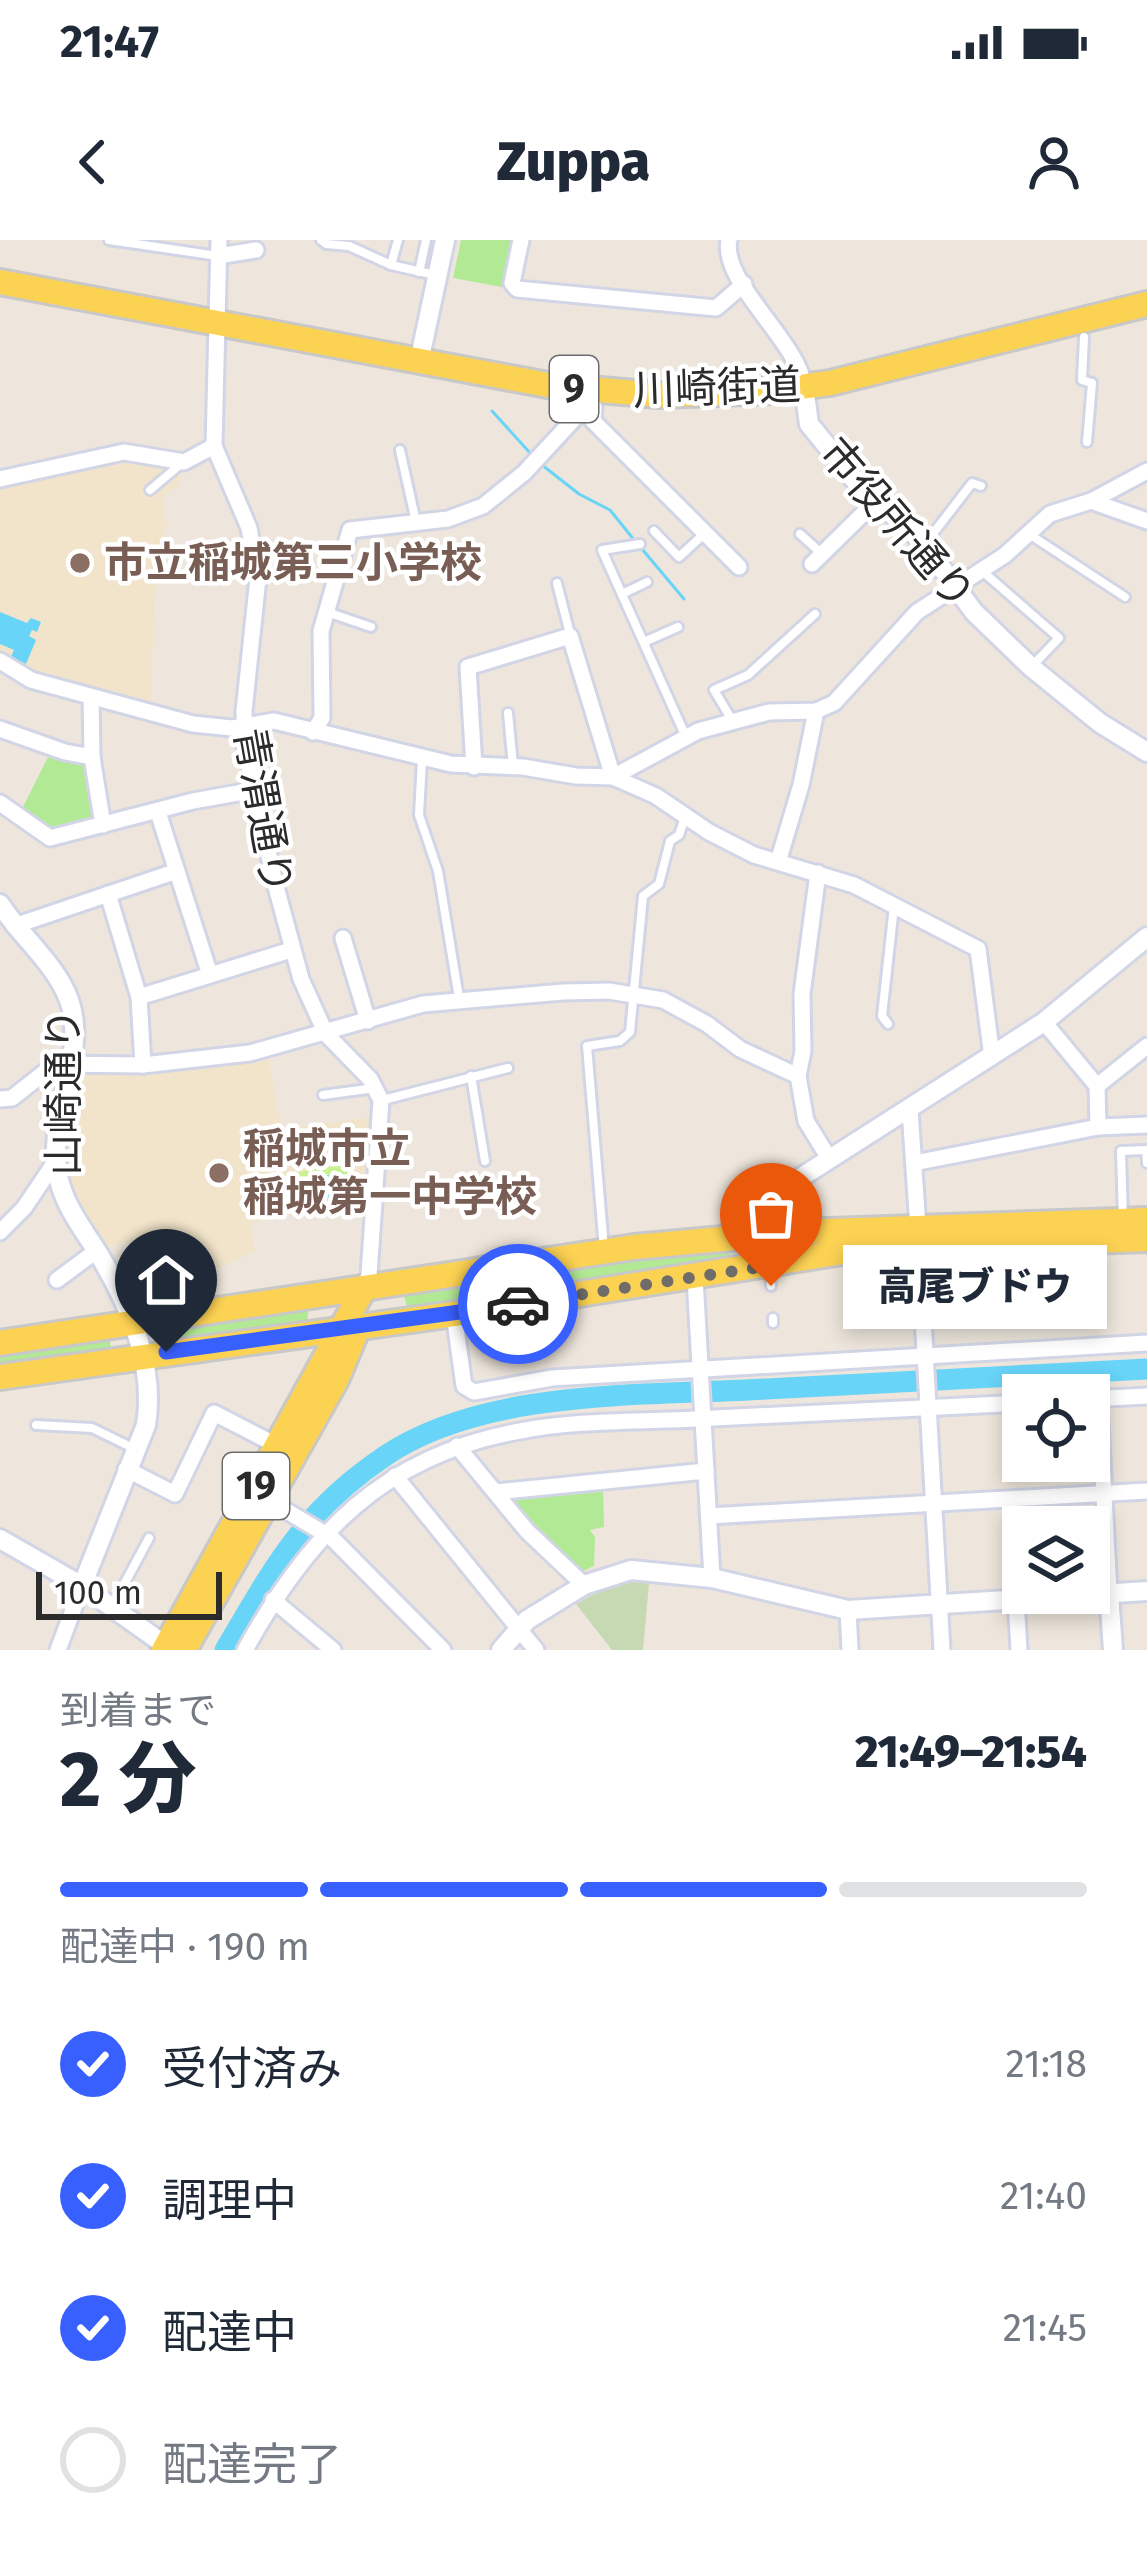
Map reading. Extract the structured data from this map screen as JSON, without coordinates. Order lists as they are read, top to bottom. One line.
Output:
{"streets":{"main road":["川崎街道","9","19"],"street":["市役所通り","青渭通り","山崎通り"]},"crossings":[["川崎街道","市役所通り"],["川崎街道","青渭通り"]],"places":["市立稲城第三小学校","稲城市立 稲城第一中学校","高尾ブドウ"],"scale_bar":"100 m","page":{"status":"21:47","header":"Zuppa","bubble":"高尾ブドウ","scale":"100 m","heading":["2 分","到着まで","21:49–21:54"],"bar":"配達中 · 190 m","list":[["受付済み","21:18"],["調理中","21:40"],["配達中","21:45"],"配達完了"]}}
